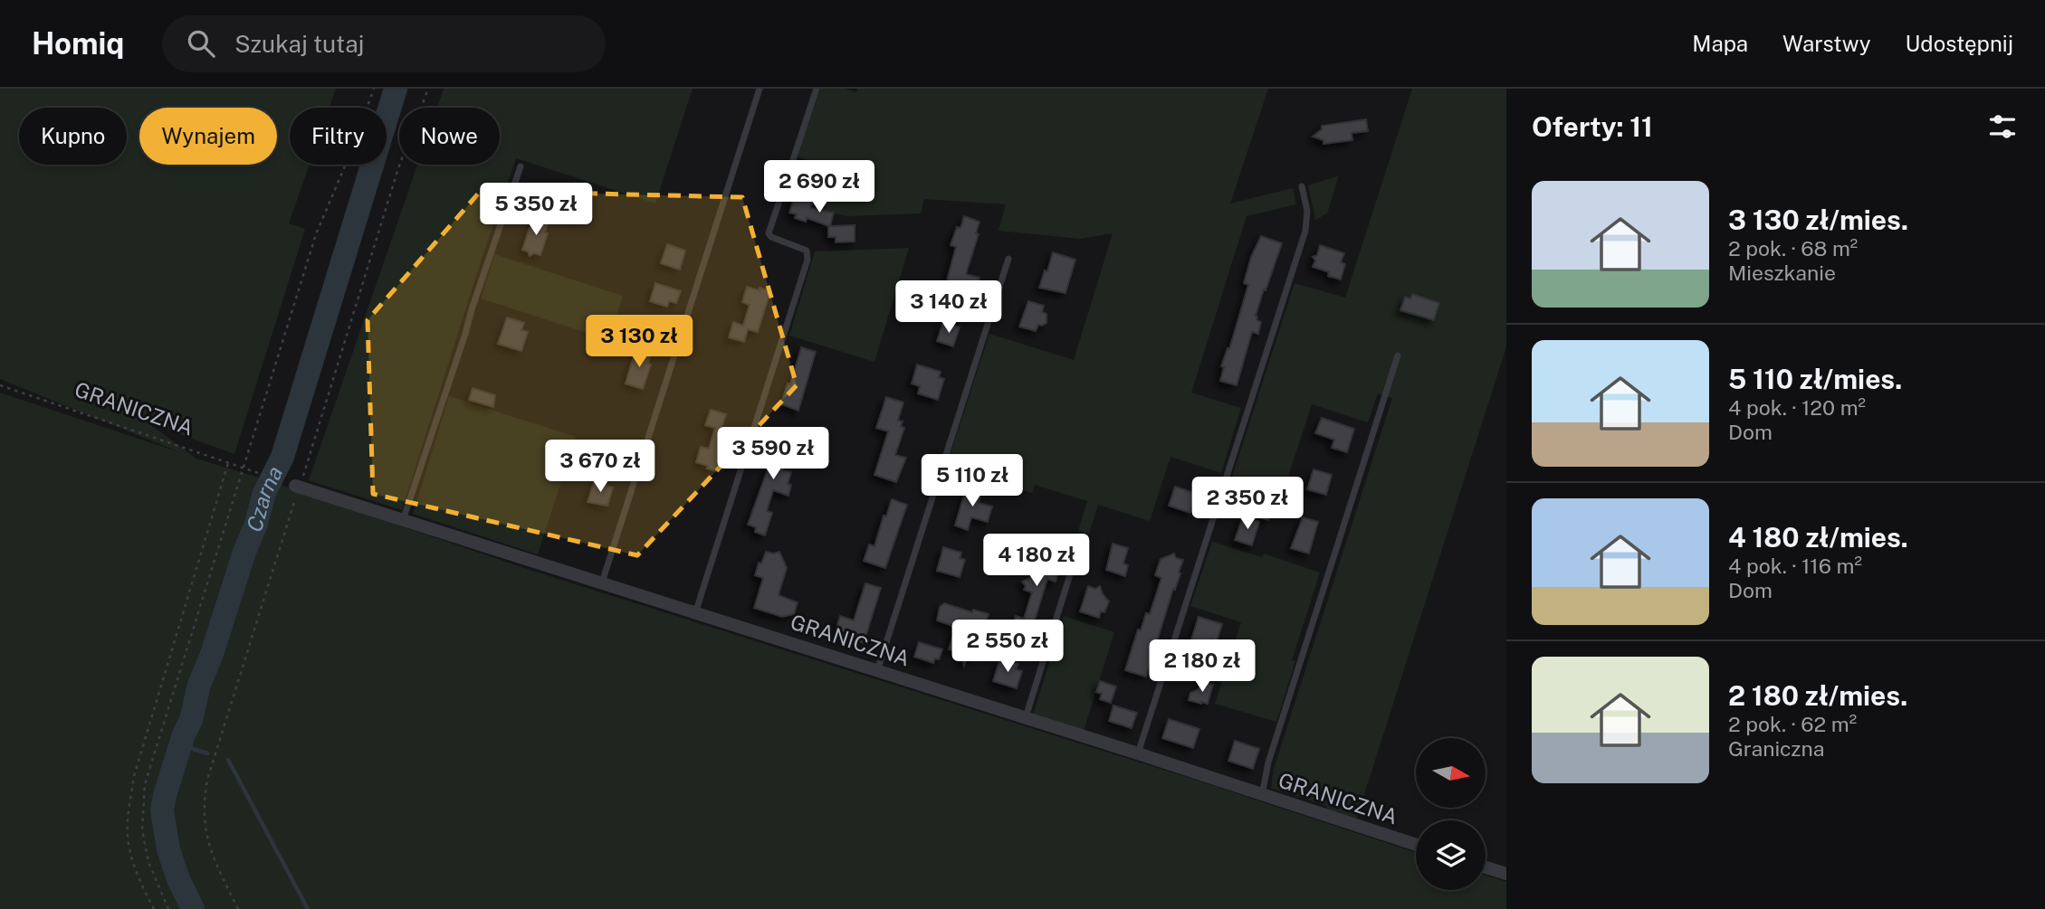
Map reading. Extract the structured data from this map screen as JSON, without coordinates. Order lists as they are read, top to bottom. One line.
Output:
{"streets":{"street":["GRANICZNA"]},"water":["Czarna"],"north":"right","page":{"header":"Homiq","search":"Szukaj tutaj","nav":["Mapa","Warstwy","Udostępnij"],"heading":"Oferty: 11","chip":["Kupno","Wynajem","Filtry","Nowe"],"price":["2 690 zł","5 350 zł","3 140 zł","3 130 zł","3 590 zł","3 670 zł","5 110 zł","2 350 zł","4 180 zł","2 550 zł","2 180 zł"],"list":[{"name":"3 130 zł/mies.","note":"2 pok. · 68 m² · Mieszkanie"},{"name":"5 110 zł/mies.","note":"4 pok. · 120 m² · Dom"},{"name":"4 180 zł/mies.","note":"4 pok. · 116 m² · Dom"},{"name":"2 180 zł/mies.","note":"2 pok. · 62 m² · Graniczna"}]}}
